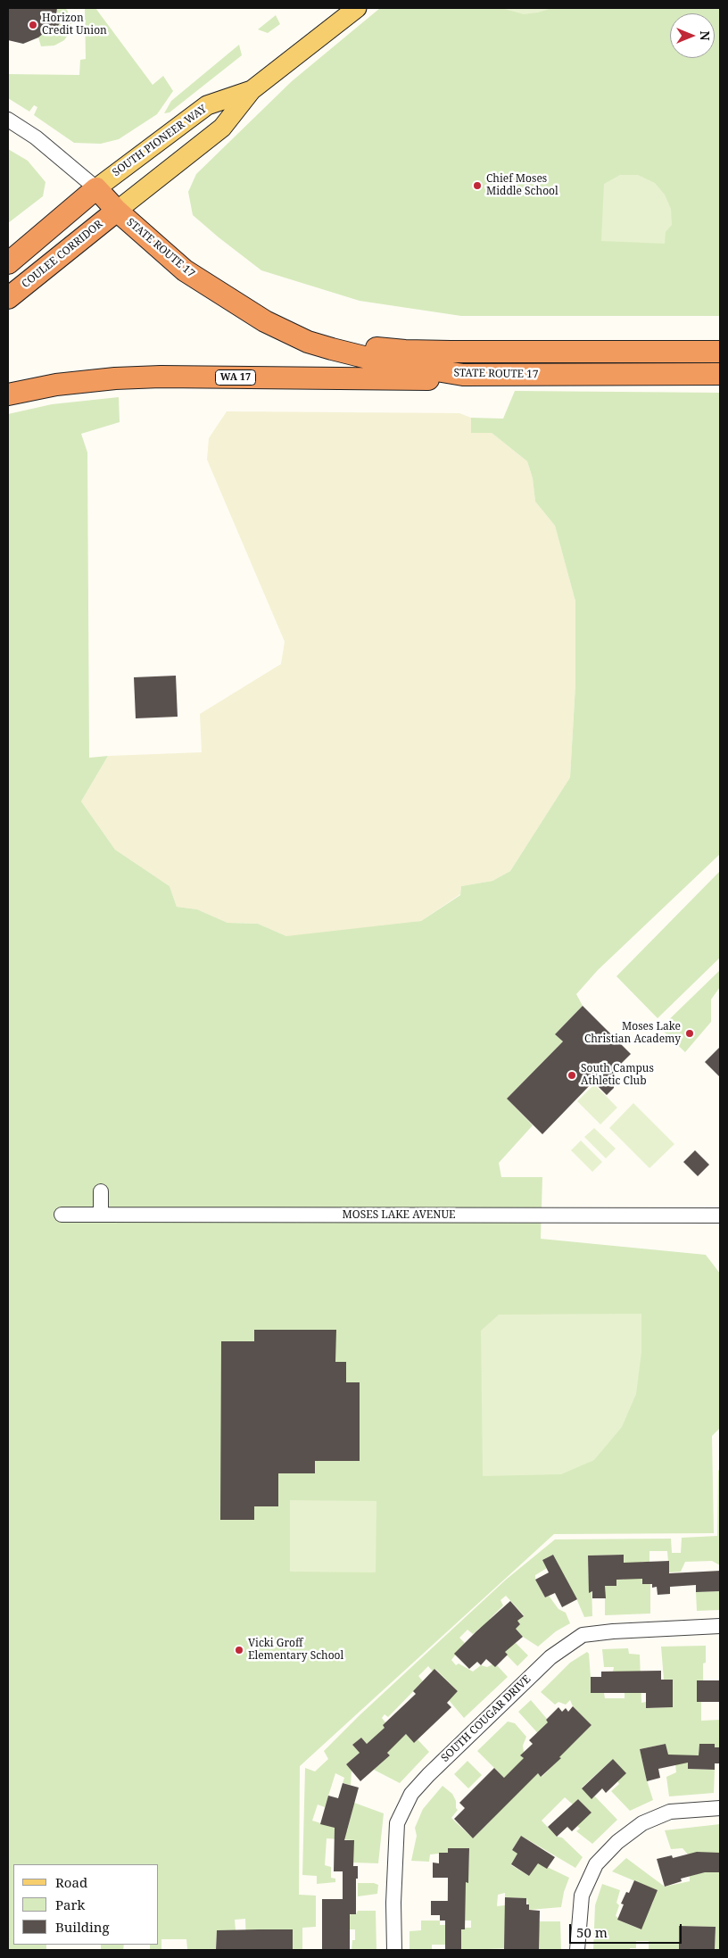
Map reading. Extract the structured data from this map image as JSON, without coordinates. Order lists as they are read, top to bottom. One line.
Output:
{"streets":{"highway":["STATE ROUTE 17","COULEE CORRIDOR","WA 17"],"main road":["SOUTH PIONEER WAY"],"street":["MOSES LAKE AVENUE","SOUTH COUGAR DRIVE"]},"crossings":[["SOUTH PIONEER WAY","STATE ROUTE 17"],["SOUTH PIONEER WAY","COULEE CORRIDOR"],["STATE ROUTE 17","COULEE CORRIDOR"],["STATE ROUTE 17","WA 17"]],"places":["Horizon Credit Union","Chief Moses Middle School","Moses Lake Christian Academy","South Campus Athletic Club","Vicki Groff Elementary School"],"legend":["Road","Park","Building"],"scale_bar":"50 m","north":"right"}
